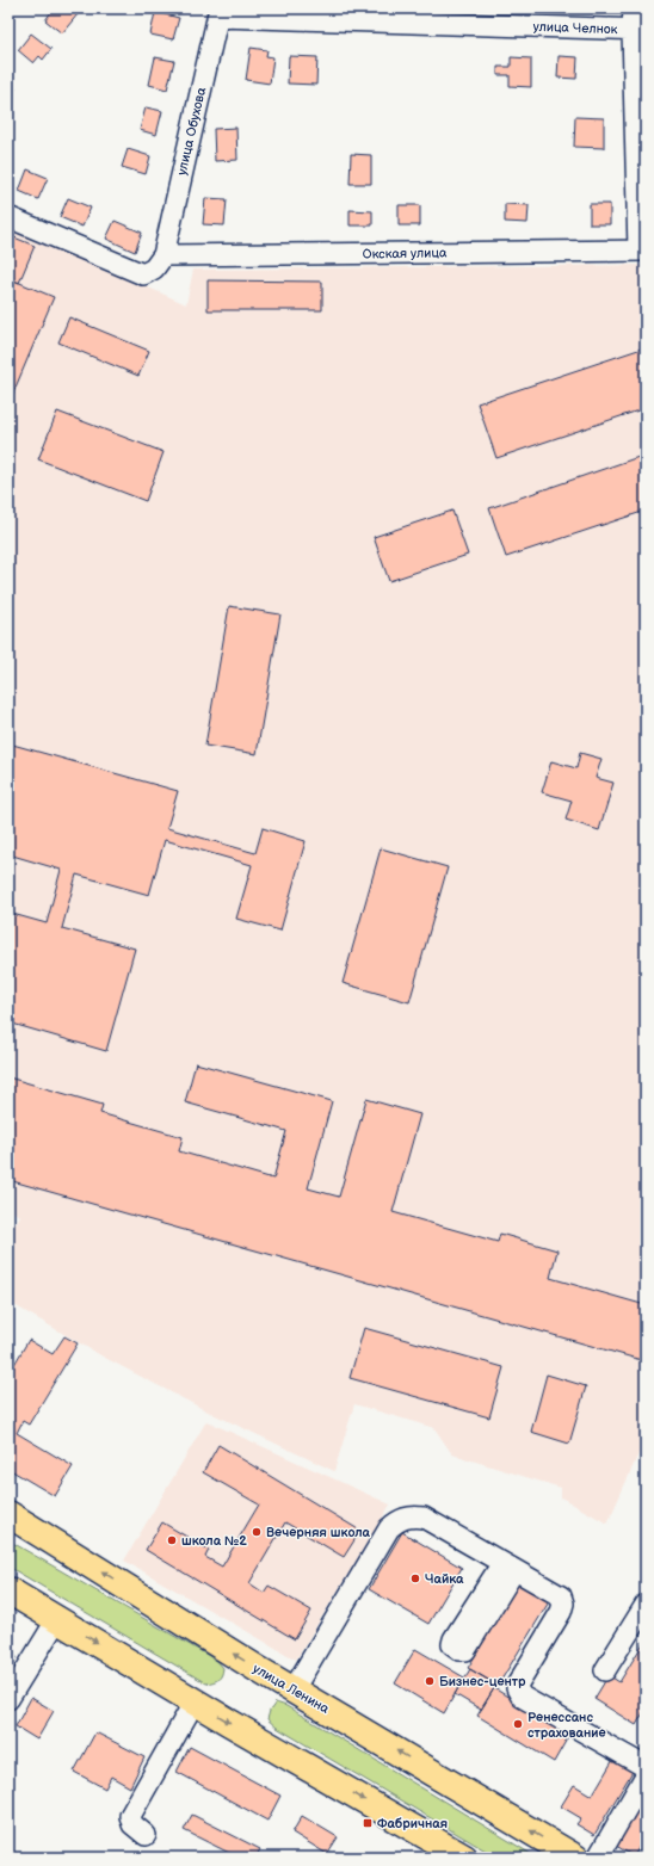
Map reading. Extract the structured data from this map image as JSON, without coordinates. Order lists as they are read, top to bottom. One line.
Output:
{"streets":{"main road":["улица Ленина"],"street":["улица Челнок","улица Обухова","Окская улица"]},"crossings":[["улица Челнок","улица Обухова"],["улица Обухова","Окская улица"]],"places":{"other":["Вечерняя школа","школа №2","Чайка","Бизнес-центр","Ренессанс страхование"],"transit":["Фабричная"]}}
